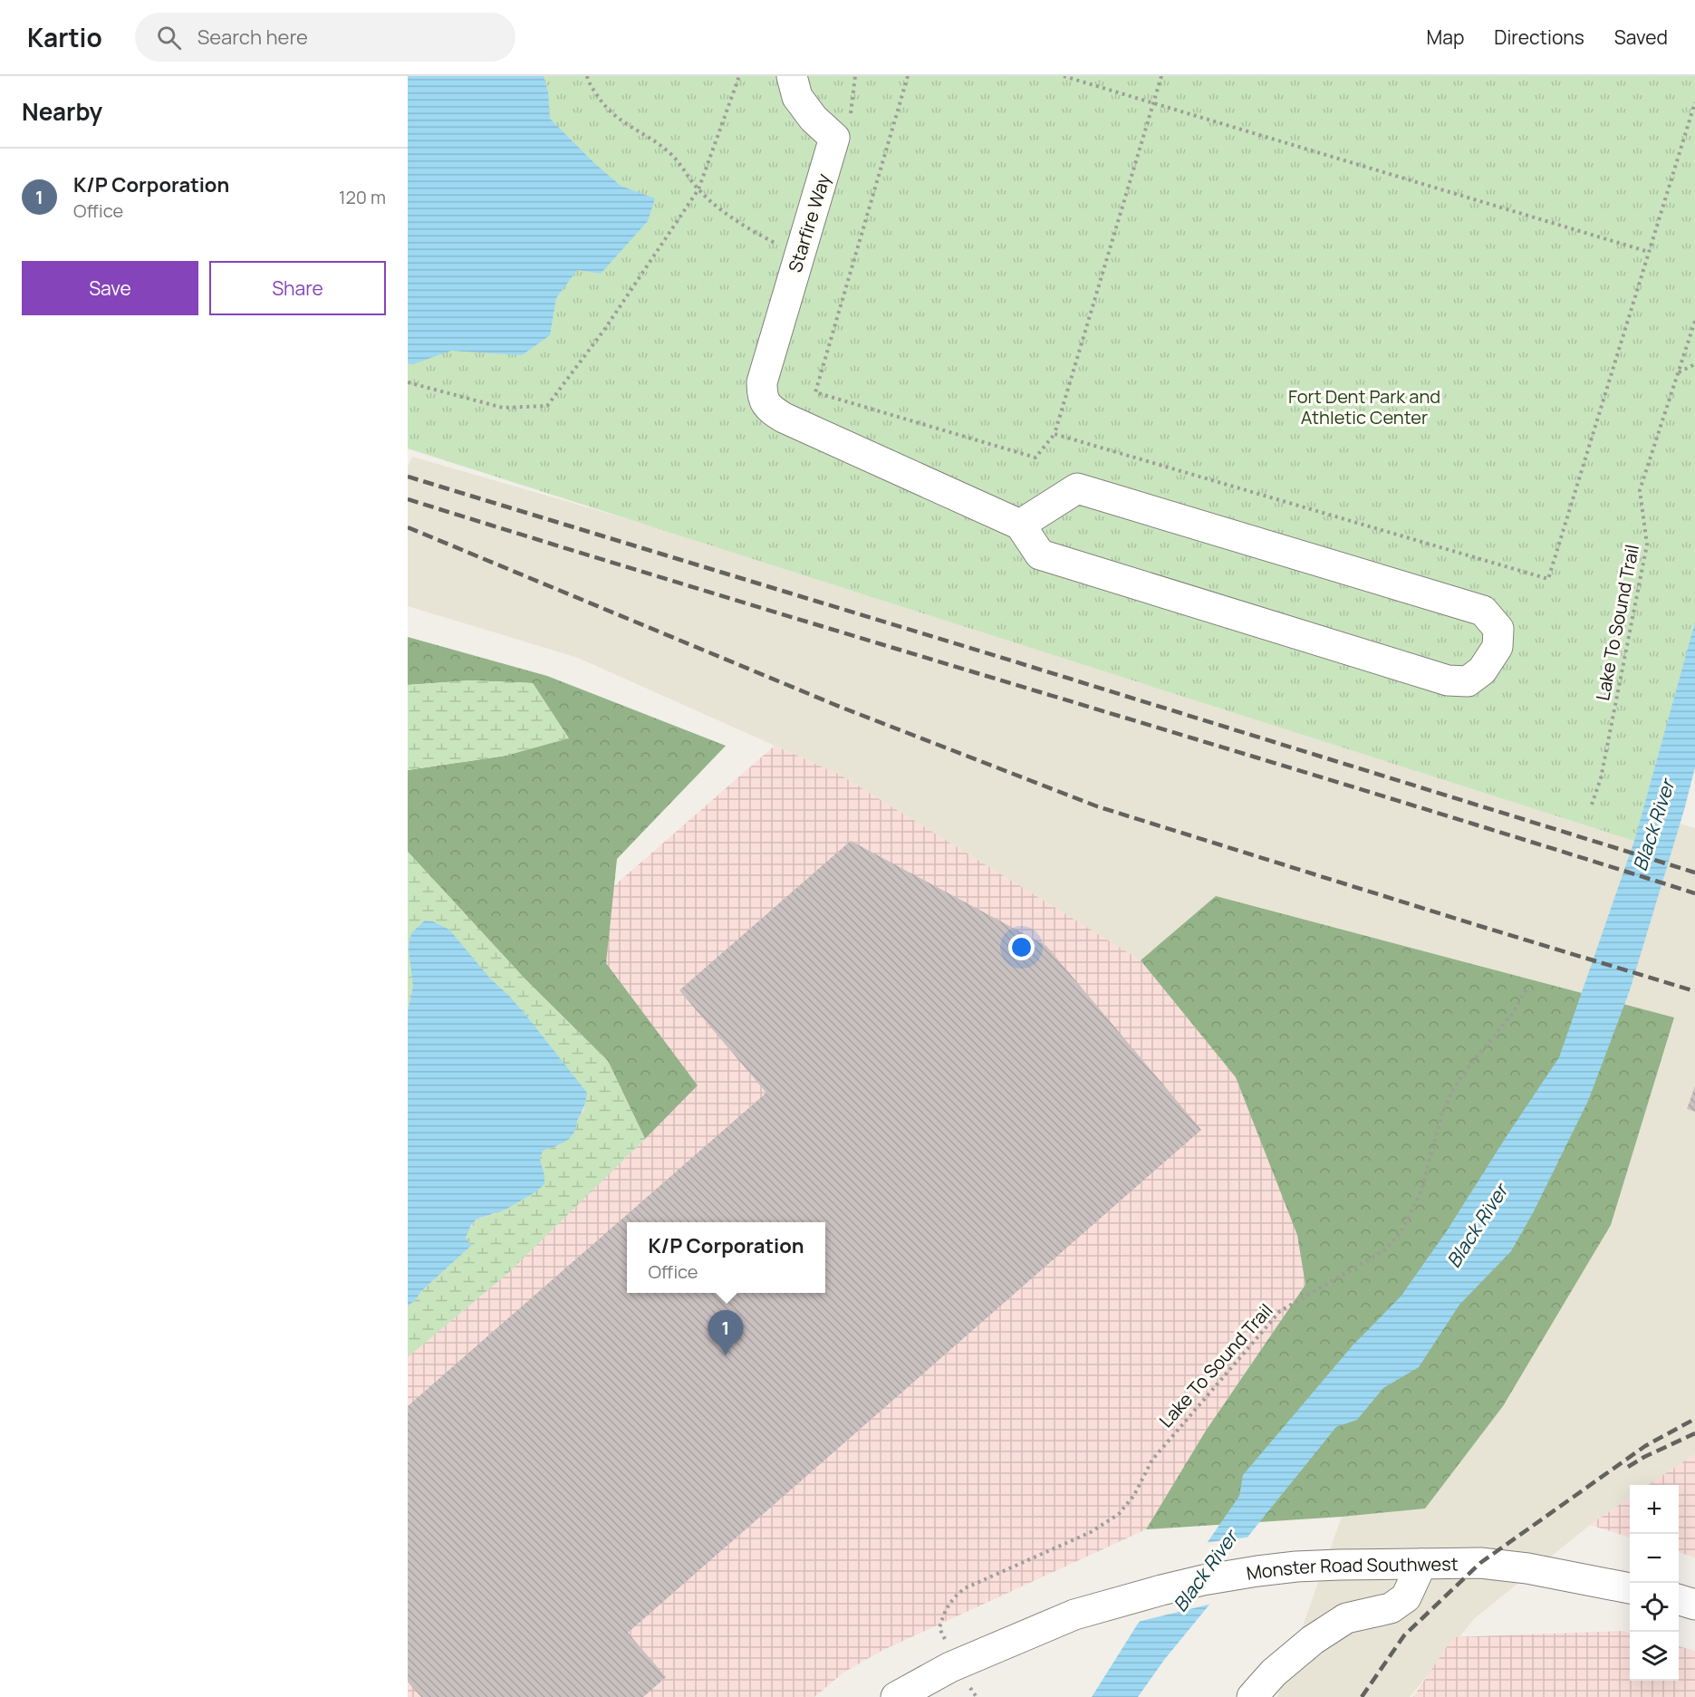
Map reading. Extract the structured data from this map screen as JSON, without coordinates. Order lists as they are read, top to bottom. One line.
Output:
{"streets":{"street":["Starfire Way","Monster Road Southwest"],"path":["Lake To Sound Trail"]},"water":["Black River"],"parks":["Fort Dent Park and Athletic Center"],"page":{"header":"Kartio","search":"Search here","nav":["Map","Directions","Saved"],"heading":"Nearby","list":[{"mark":"1","name":"K/P Corporation","note":"Office","value":"120 m"}],"buttons":["Save","Share"],"popup":["K/P Corporation","Office"],"pins":"1","map_buttons":["+","−"]}}
